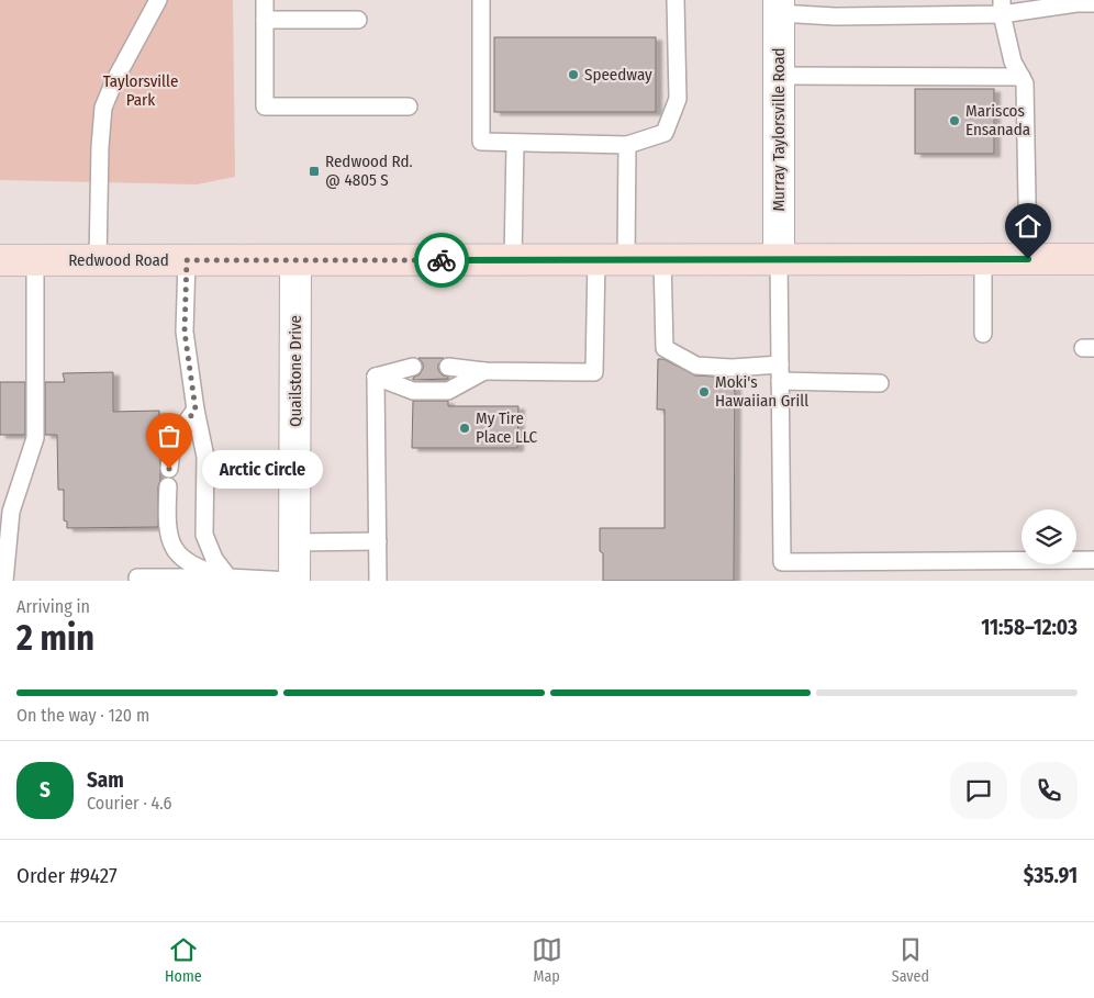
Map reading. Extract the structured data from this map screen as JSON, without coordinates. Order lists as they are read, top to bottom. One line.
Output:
{"streets":{"main road":["Redwood Road"],"street":["Murray Taylorsville Road","Quailstone Drive"]},"crossings":[["Murray Taylorsville Road","Redwood Road"],["Redwood Road","Quailstone Drive"]],"parks":["Taylorsville Park"],"places":{"other":["Speedway","Mariscos Ensanada","Moki's Hawaiian Grill","My Tire Place LLC","Arctic Circle"],"transit":["Redwood Rd. @ 4805 S"]},"page":{"bubble":"Arctic Circle","heading":["2 min","Arriving in","11:58–12:03"],"panel":["Sam","Courier · 4.6","Order #9427","$35.91"],"bar":"On the way · 120 m","round":"S","tabs":["Home","Map","Saved"]}}
